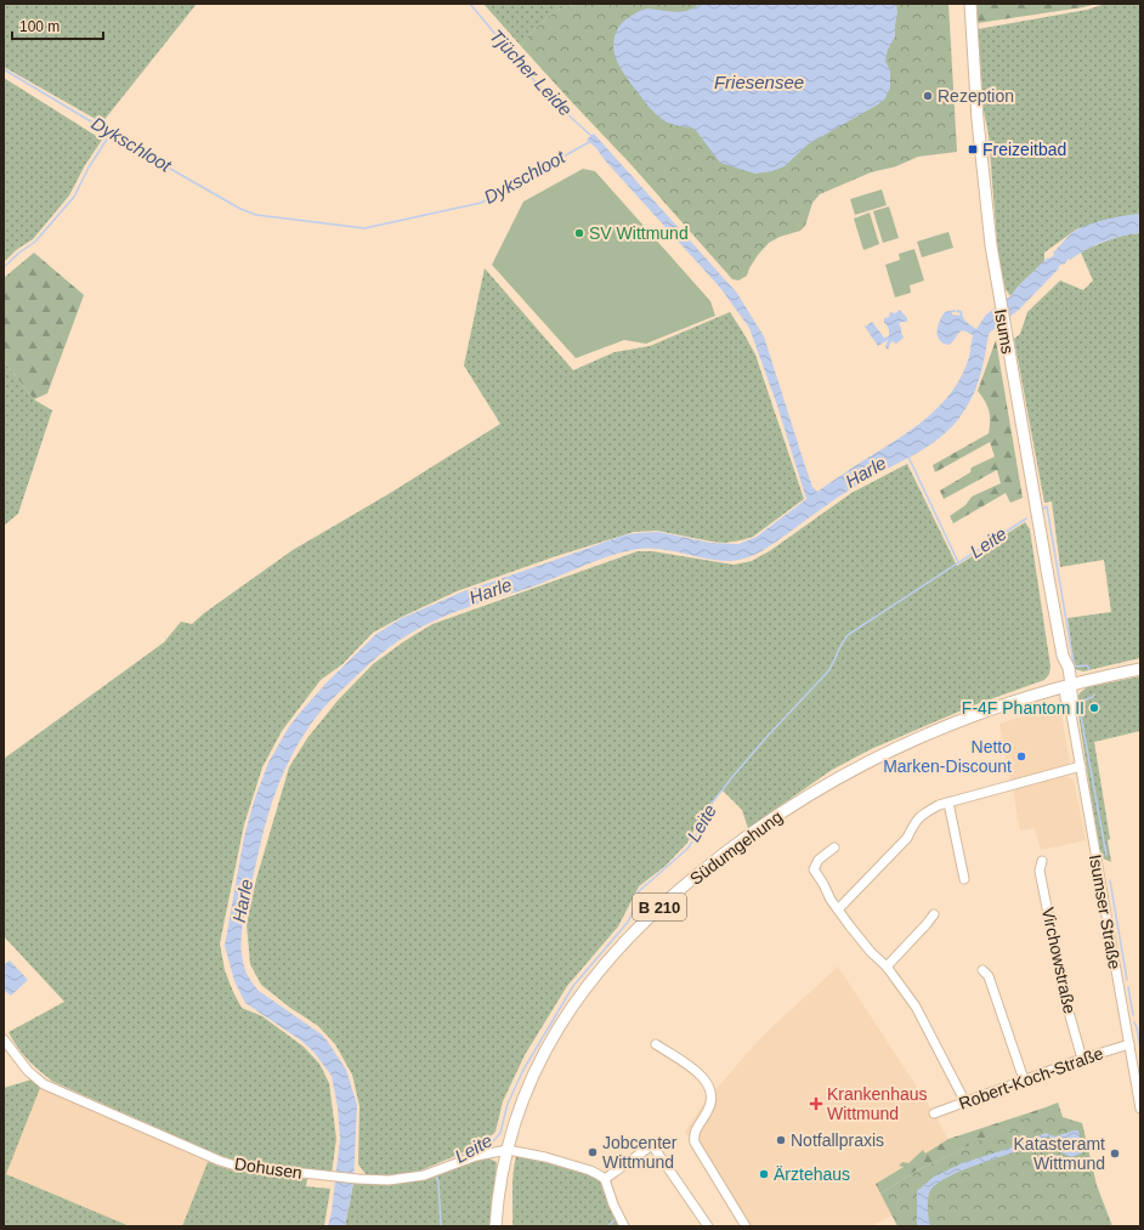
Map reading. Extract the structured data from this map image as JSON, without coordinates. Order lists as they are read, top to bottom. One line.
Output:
{"streets":{"main road":["Isums","Südumgehung","B 210"],"street":["Isumser Straße","Virchowstraße","Robert-Koch-Straße","Dohusen"]},"crossings":[["Isums","Südumgehung"],["Isums","B 210"],["Isums","Isumser Straße"],["Südumgehung","B 210"],["Südumgehung","Isumser Straße"],["Südumgehung","Dohusen"],["B 210","Isumser Straße"],["Isumser Straße","Robert-Koch-Straße"],["Virchowstraße","Robert-Koch-Straße"]],"water":["Tjücher Leide","Friesensee","Dykschloot","Harle","Leite"],"places":{"other":["Rezeption","SV Wittmund","F-4F Phantom II","Netto Marken-Discount","Notfallpraxis","Jobcenter Wittmund","Katasteramt Wittmund","Ärztehaus"],"transit":["Freizeitbad"],"health":["Krankenhaus Wittmund"]},"scale_bar":"100 m"}
